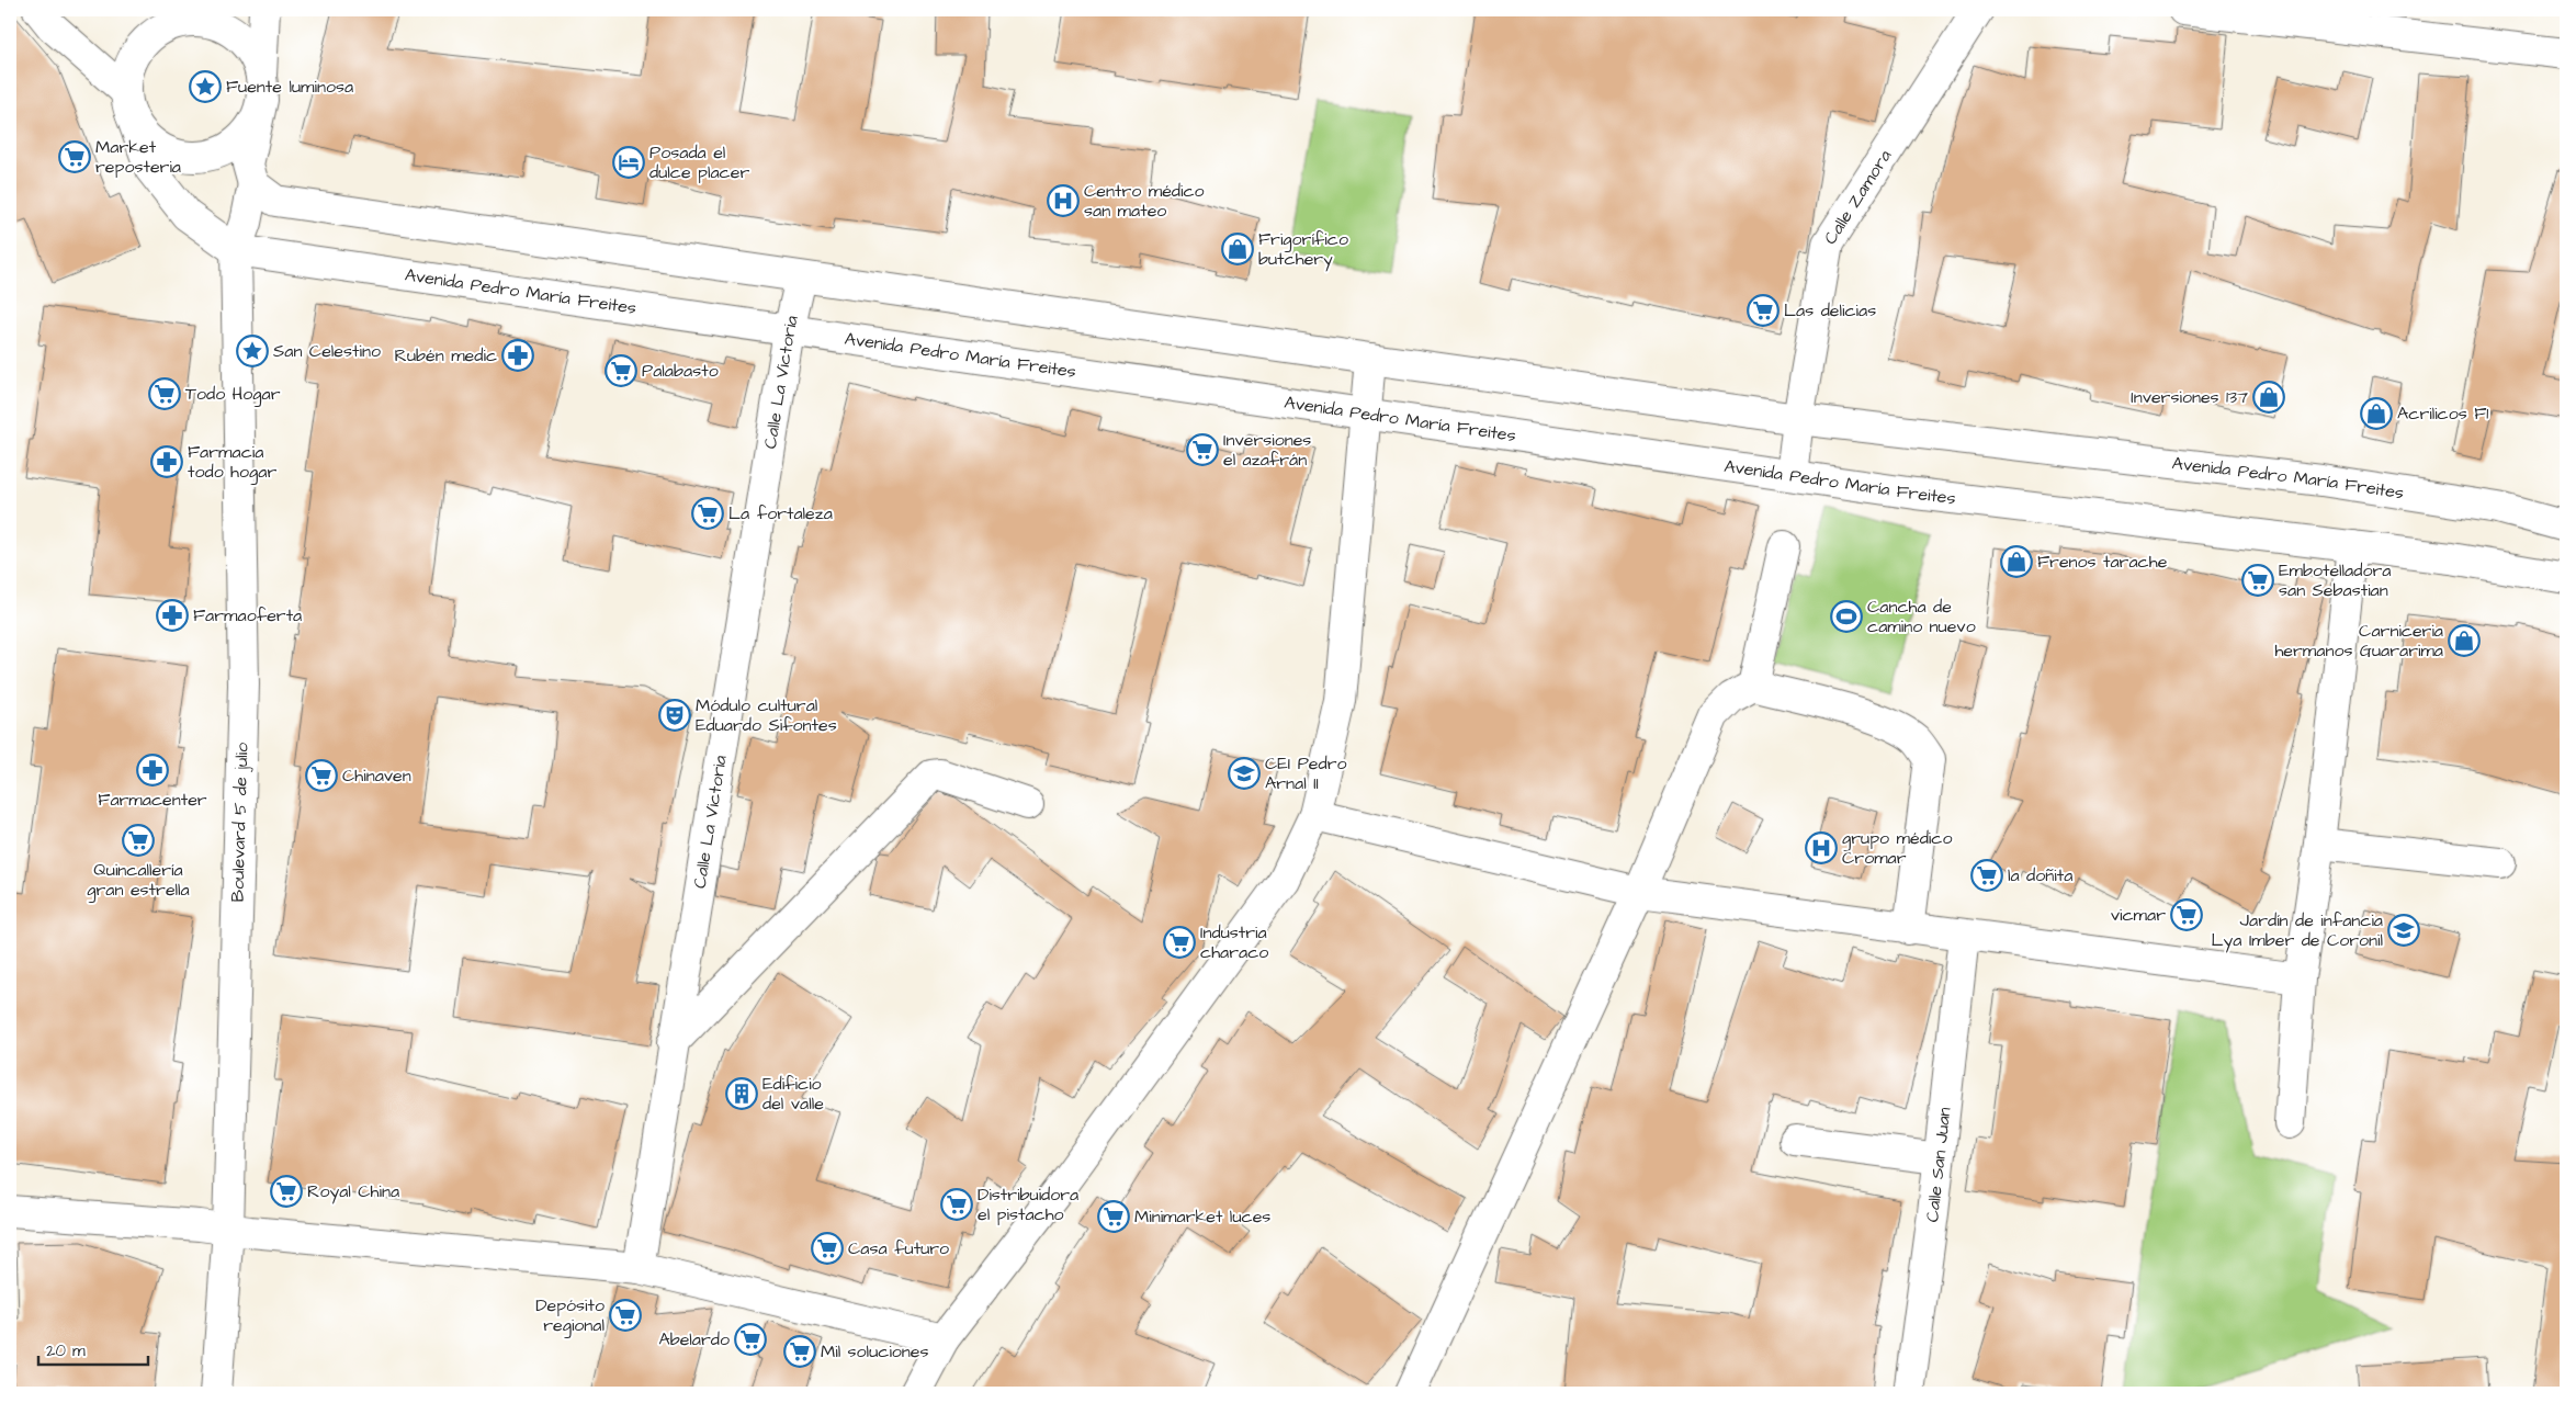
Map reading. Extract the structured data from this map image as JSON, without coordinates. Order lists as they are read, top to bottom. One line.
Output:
{"streets":{"street":["Calle Zamora","Avenida Pedro María Freites","Calle La Victoria","Boulevard 5 de julio","Calle San Juan"]},"crossings":[["Calle Zamora","Avenida Pedro María Freites"],["Avenida Pedro María Freites","Calle La Victoria"],["Avenida Pedro María Freites","Boulevard 5 de julio"]],"places":{"place":["Fuente luminosa","San Celestino"],"supermarket":["Market reposteria","Las delicias","Palabasto","Todo Hogar","Inversiones el azafrán","La fortaleza","Embotelladora san Sebastian","Chinaven","Quincallería gran estrella","la doñita","vicmar","Industria characo","Royal China","Distribuidora el pistacho","Minimarket luces","Casa futuro","Depósito regional","Abelardo","Mil soluciones"],"hotel":["Posada el dulce placer"],"hospital":["Centro médico san mateo","grupo médico Cromar"],"shop":["Frigorífico butchery","Inversiones 137","Acrilicos F1","Frenos tarache","Carniceria hermanos Guararima"],"pharmacy":["Rubén medic","Farmacia todo hogar","Farmaoferta","Farmacenter"],"sports":["Cancha de camino nuevo"],"theatre":["Módulo cultural Eduardo Sifontes"],"school or university":["CEI Pedro Arnal II","Jardín de infancia Lya Imber de Coronil"],"building":["Edificio del valle"]},"scale_bar":"20 m"}
